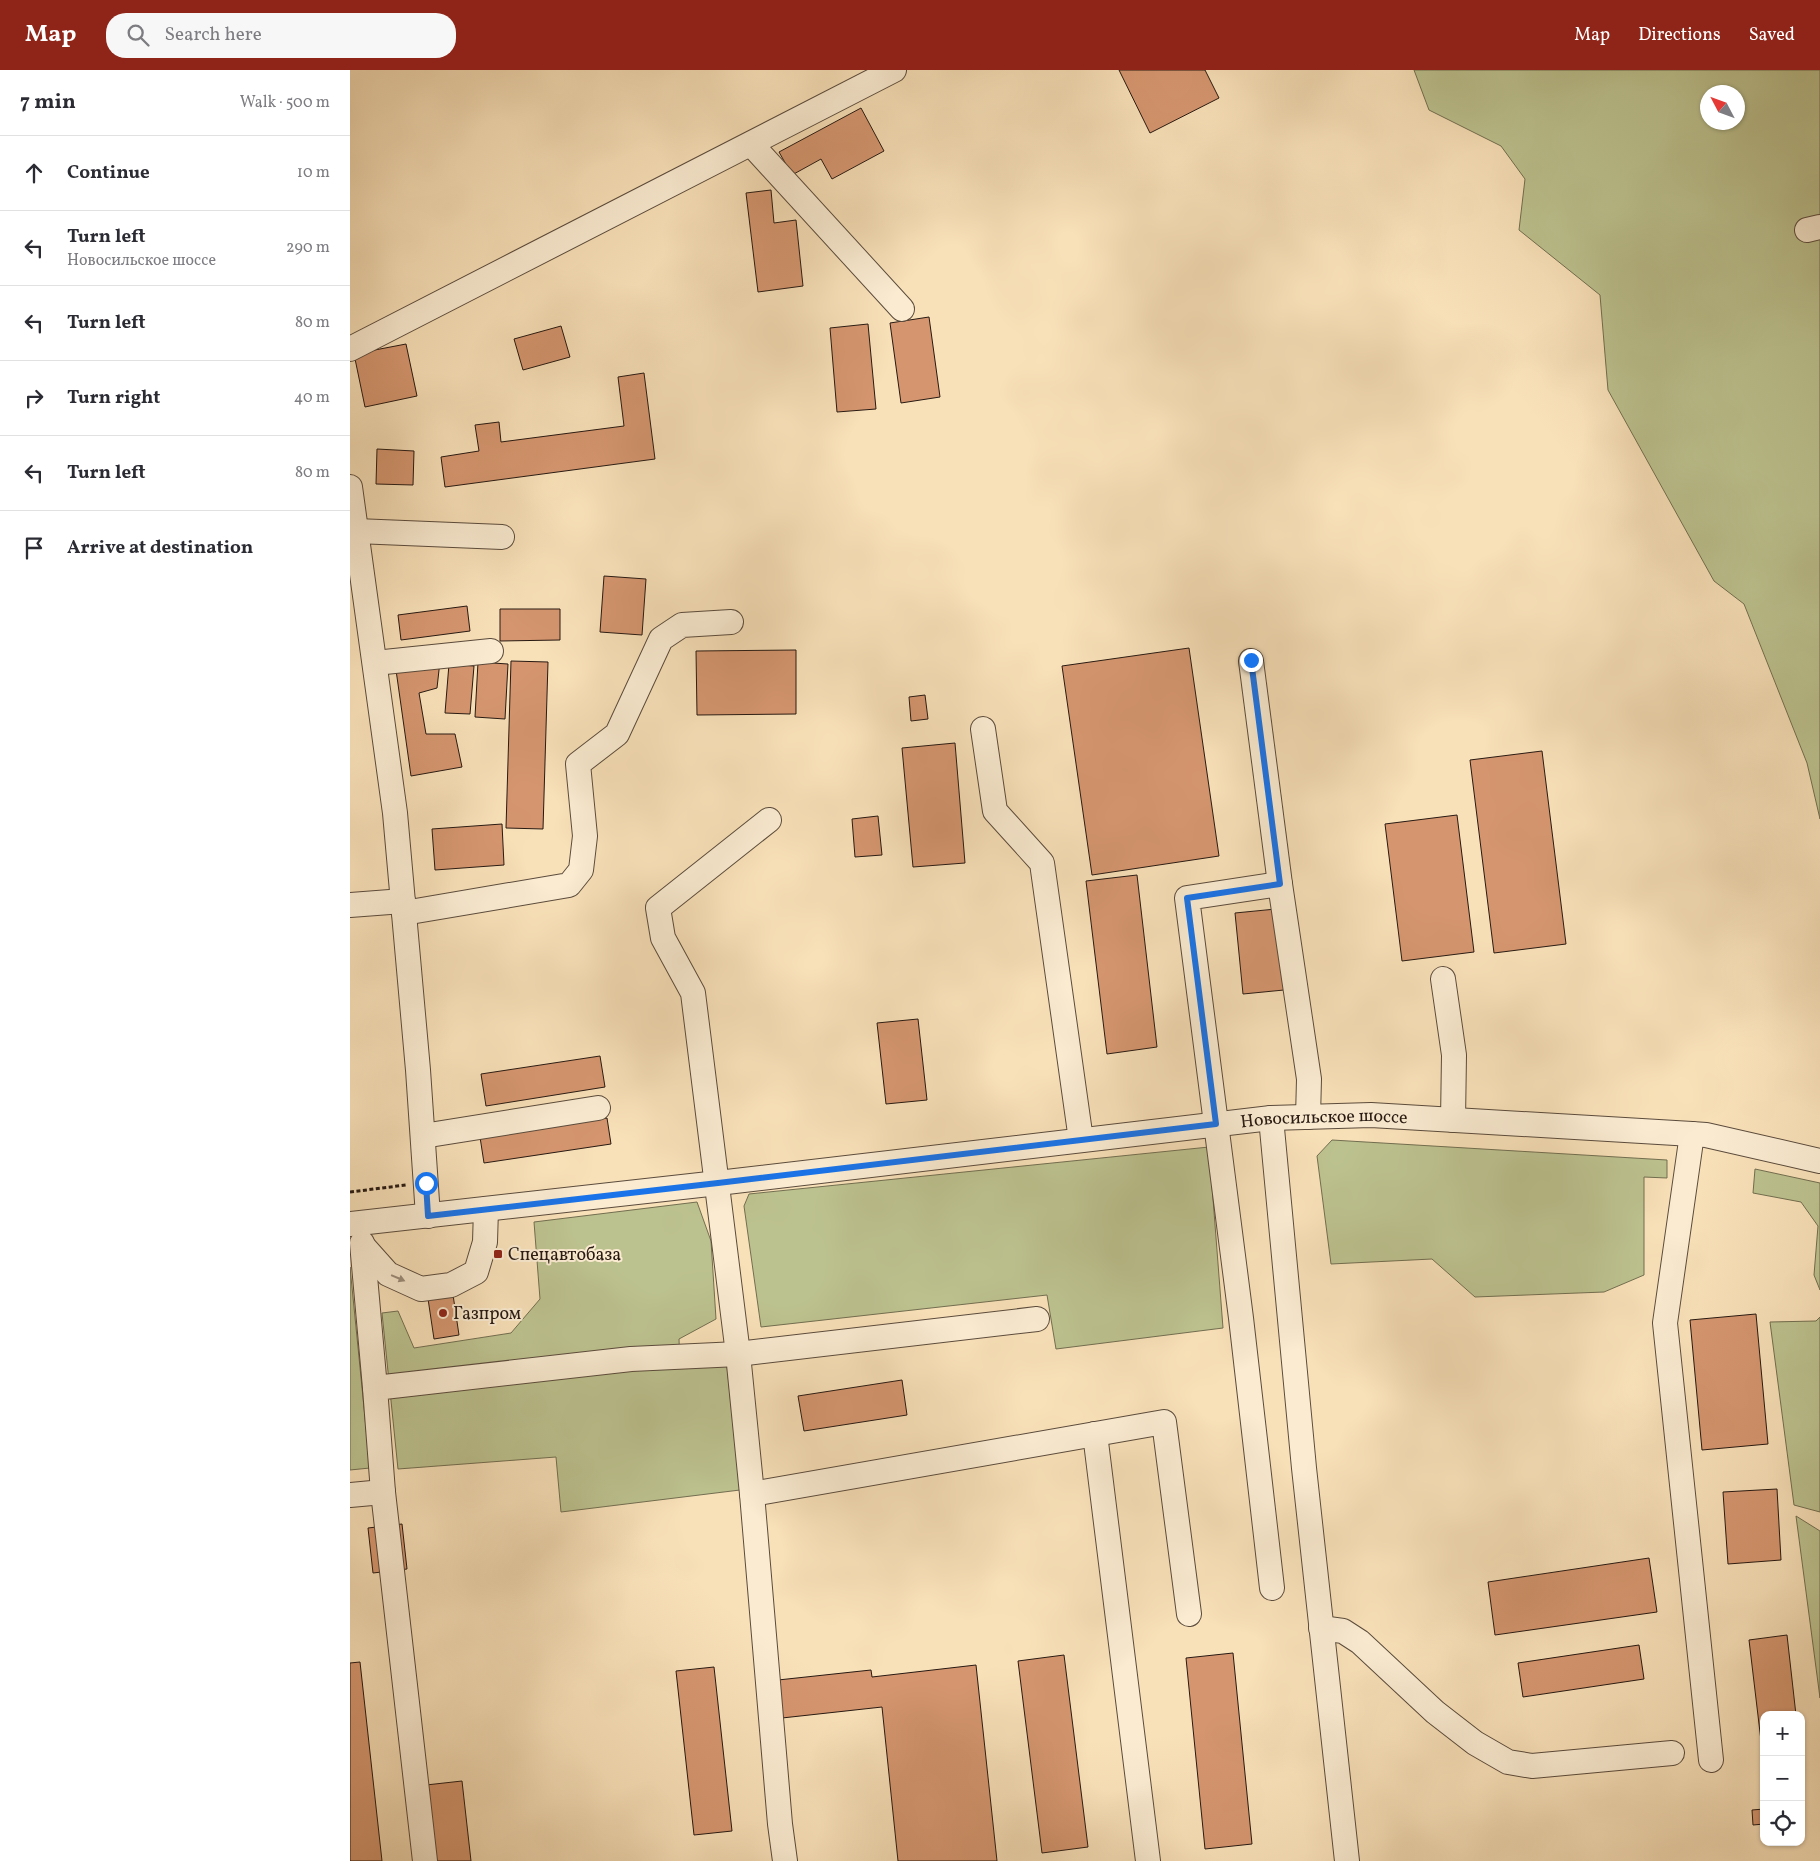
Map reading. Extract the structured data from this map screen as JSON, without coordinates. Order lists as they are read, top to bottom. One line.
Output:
{"streets":{"street":["Новосильское шоссе"]},"places":{"transit":["Спецавтобаза"],"other":["Газпром"]},"north":"top left","page":{"header":"Map","search":"Search here","nav":["Map","Directions","Saved"],"heading":["7 min","Walk · 500 m"],"list":[["Continue","10 m"],["Turn left","Новосильское шоссе","290 m"],["Turn left","80 m"],["Turn right","40 m"],["Turn left","80 m"],"Arrive at destination"],"map_buttons":["+","−"]}}
